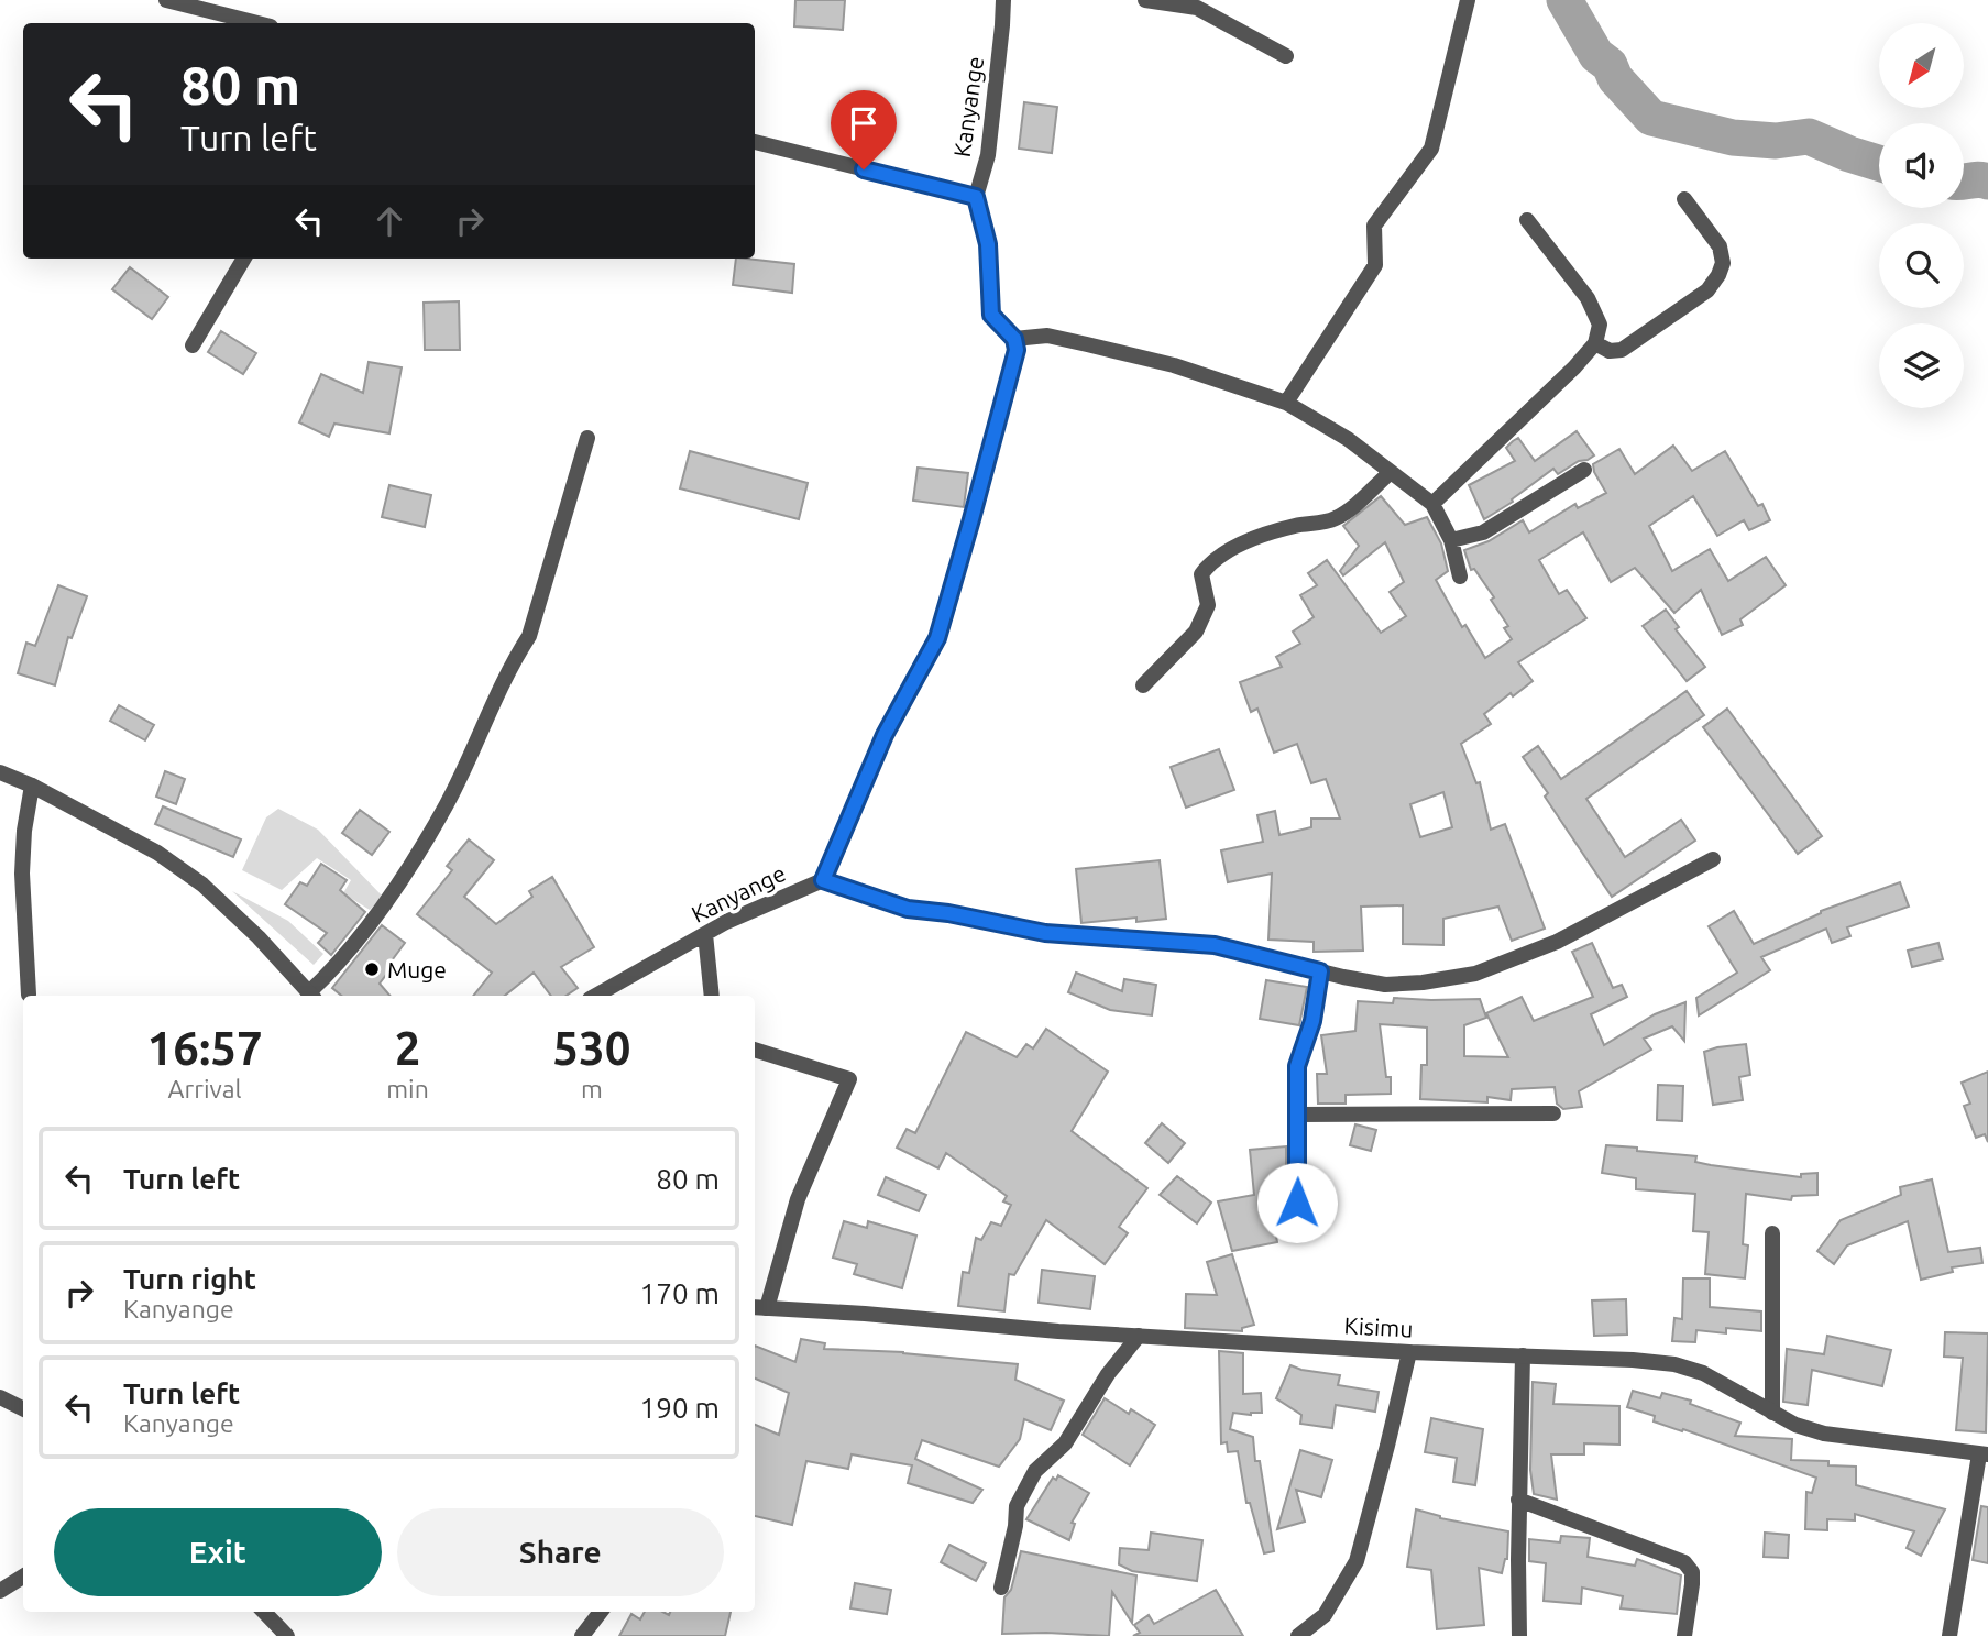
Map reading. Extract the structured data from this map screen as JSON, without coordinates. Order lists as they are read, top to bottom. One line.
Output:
{"streets":{"street":["Kanyange","Kisimu"]},"places":["Muge"],"north":"bottom left","page":{"turn":["80 m","Turn left"],"eta":["16:57","Arrival","2","min","530","m"],"list":[{"name":"Turn left","value":"80 m"},{"name":"Turn right","note":"Kanyange","value":"170 m"},{"name":"Turn left","note":"Kanyange","value":"190 m"}],"buttons":["Exit","Share"]}}
